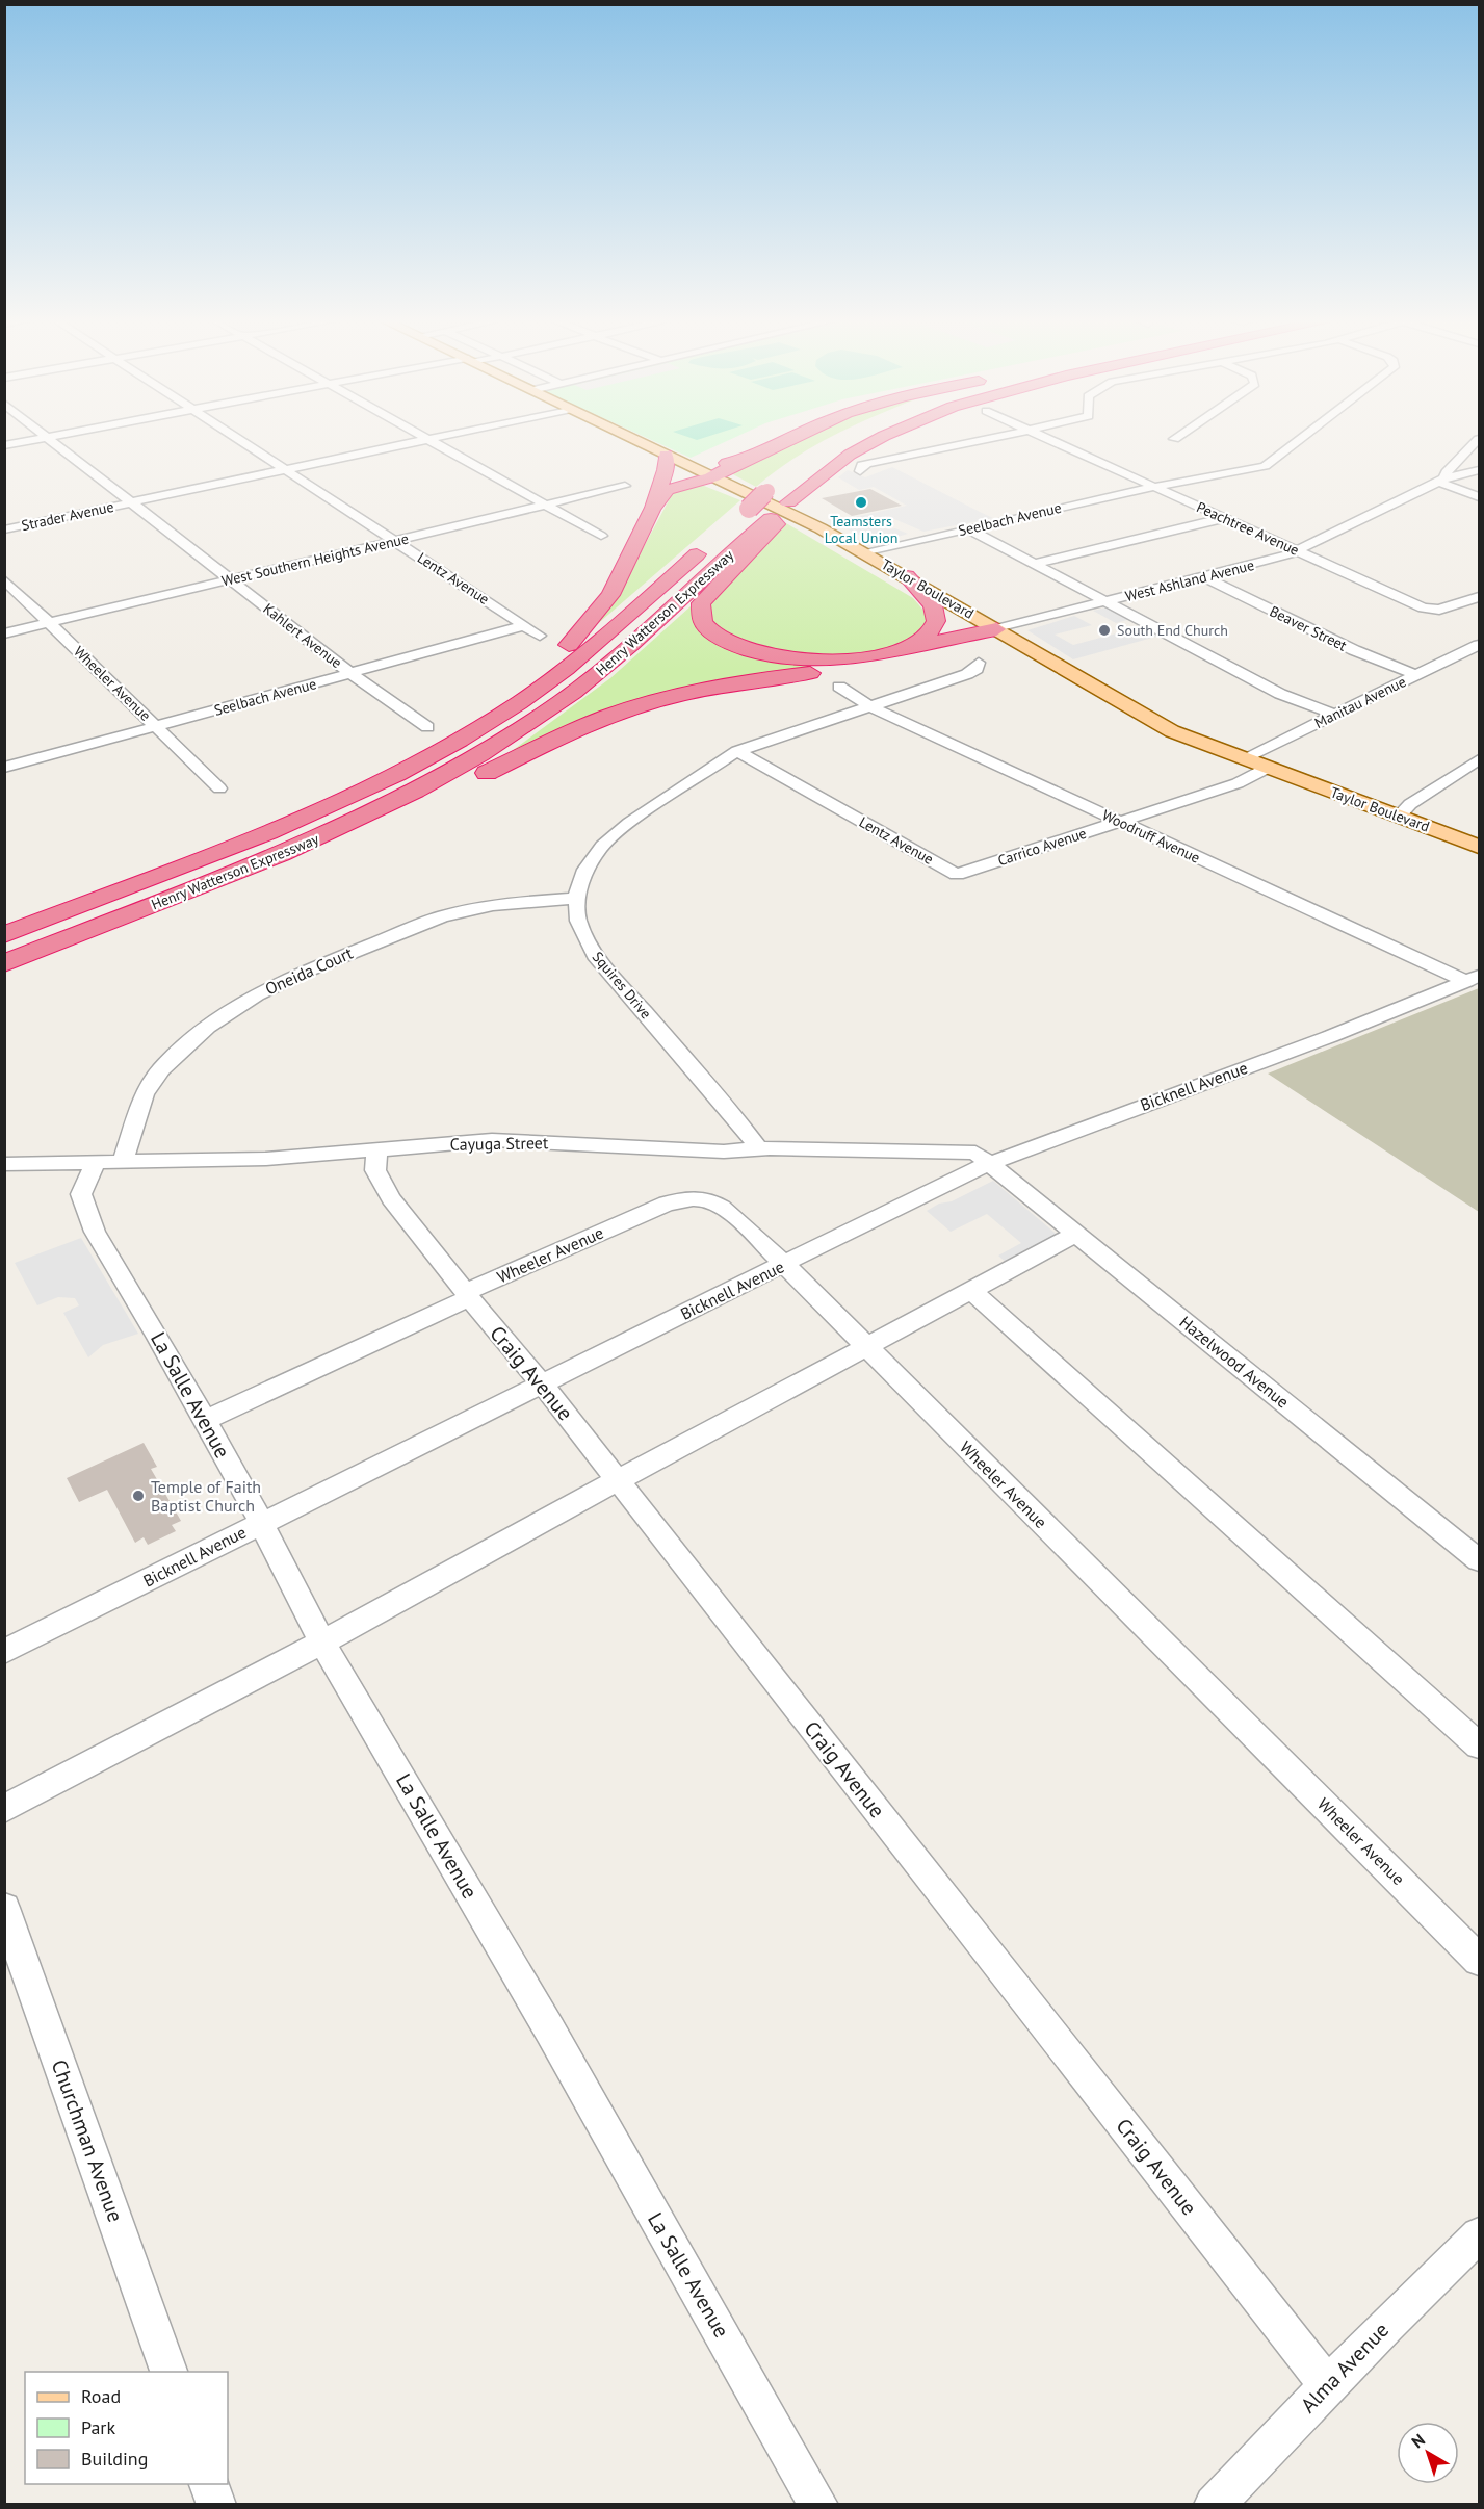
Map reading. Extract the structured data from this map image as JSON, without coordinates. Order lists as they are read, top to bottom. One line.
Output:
{"streets":{"highway":["Henry Watterson Expressway"],"main road":["Taylor Boulevard"],"street":["Strader Avenue","Seelbach Avenue","Peachtree Avenue","West Southern Heights Avenue","Lentz Avenue","West Ashland Avenue","Beaver Street","Kahlert Avenue","Wheeler Avenue","Manitau Avenue","Woodruff Avenue","Carrico Avenue","Oneida Court","Squires Drive","Bicknell Avenue","Cayuga Street","Hazelwood Avenue","Craig Avenue","La Salle Avenue","Churchman Avenue","Alma Avenue"]},"crossings":[["Strader Avenue","Lentz Avenue"],["Strader Avenue","Kahlert Avenue"],["Seelbach Avenue","Peachtree Avenue"],["Seelbach Avenue","Lentz Avenue"],["Seelbach Avenue","Taylor Boulevard"],["Seelbach Avenue","Kahlert Avenue"],["Seelbach Avenue","Wheeler Avenue"],["Peachtree Avenue","West Ashland Avenue"],["West Southern Heights Avenue","Lentz Avenue"],["West Southern Heights Avenue","Kahlert Avenue"],["West Southern Heights Avenue","Wheeler Avenue"],["Lentz Avenue","Carrico Avenue"],["Lentz Avenue","Squires Drive"],["West Ashland Avenue","Taylor Boulevard"],["West Ashland Avenue","Beaver Street"],["Taylor Boulevard","Manitau Avenue"],["Taylor Boulevard","Carrico Avenue"],["Beaver Street","Manitau Avenue"],["Wheeler Avenue","Bicknell Avenue"],["Wheeler Avenue","Craig Avenue"],["Wheeler Avenue","La Salle Avenue"],["Woodruff Avenue","Carrico Avenue"],["Woodruff Avenue","Bicknell Avenue"],["Oneida Court","Squires Drive"],["Oneida Court","Cayuga Street"],["Squires Drive","Cayuga Street"],["Bicknell Avenue","Cayuga Street"],["Bicknell Avenue","Hazelwood Avenue"],["Bicknell Avenue","Craig Avenue"],["Bicknell Avenue","La Salle Avenue"],["Cayuga Street","Hazelwood Avenue"],["Cayuga Street","Craig Avenue"],["Cayuga Street","La Salle Avenue"],["Craig Avenue","Alma Avenue"]],"places":["Teamsters Local Union","South End Church","Temple of Faith Baptist Church"],"legend":["Road","Park","Building"],"north":"top left"}
